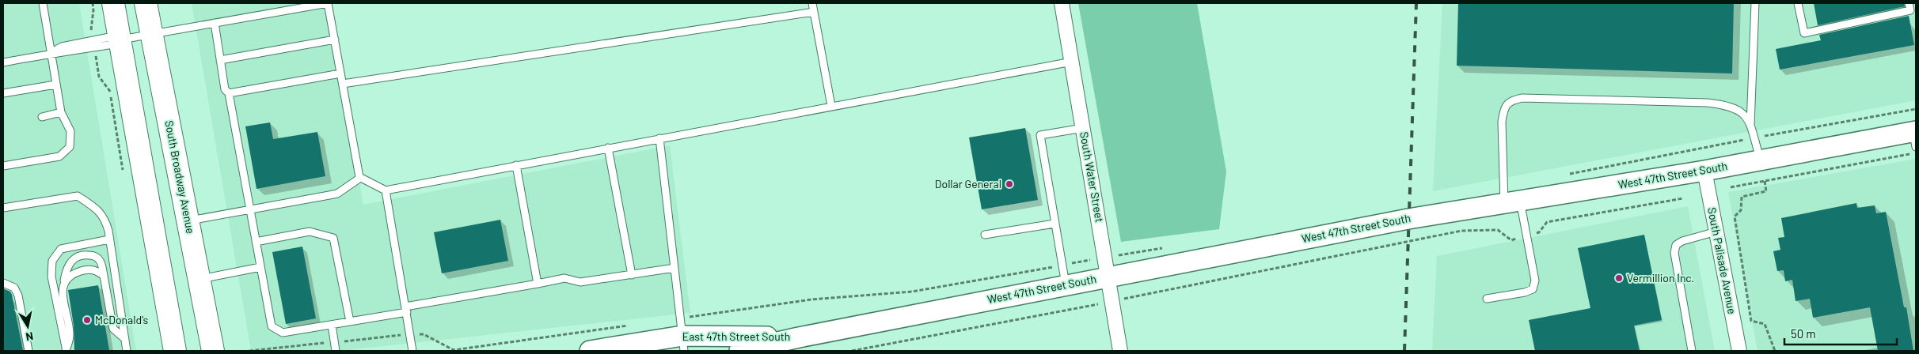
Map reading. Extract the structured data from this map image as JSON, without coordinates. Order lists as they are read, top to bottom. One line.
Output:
{"streets":{"main road":["South Broadway Avenue"],"street":["West 47th Street South","South Water Street","South Palisade Avenue","East 47th Street South"]},"crossings":[["West 47th Street South","South Water Street"],["West 47th Street South","South Palisade Avenue"],["West 47th Street South","East 47th Street South"]],"places":["Dollar General","Vermillion Inc.","McDonald's"],"scale_bar":"50 m","north":"bottom"}
